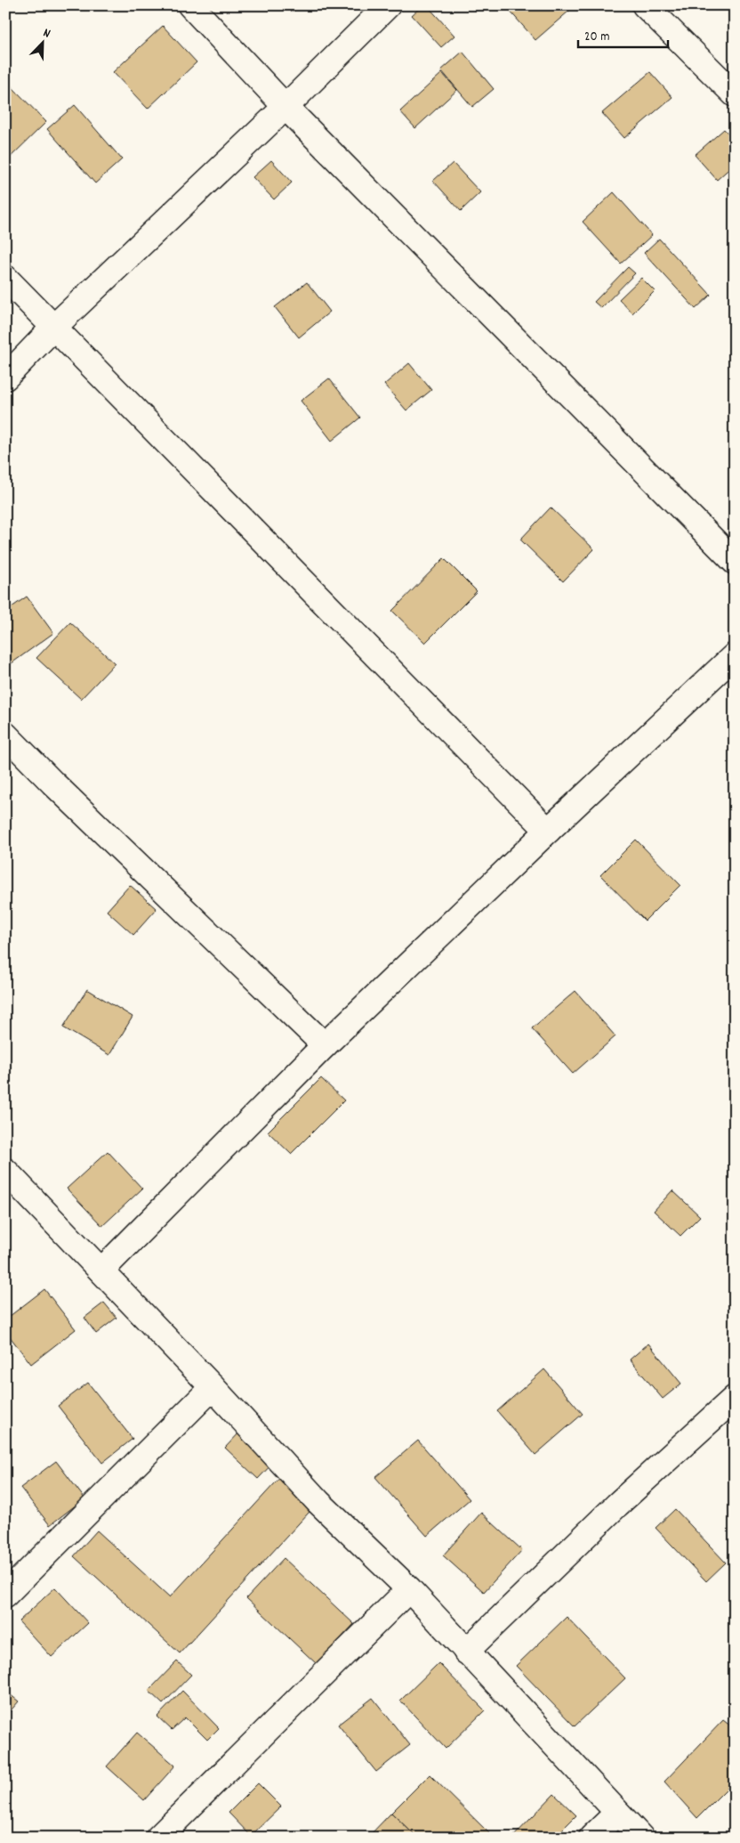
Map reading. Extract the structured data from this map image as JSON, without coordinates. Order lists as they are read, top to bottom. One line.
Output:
{"scale_bar":"20 m","north":"top right"}
